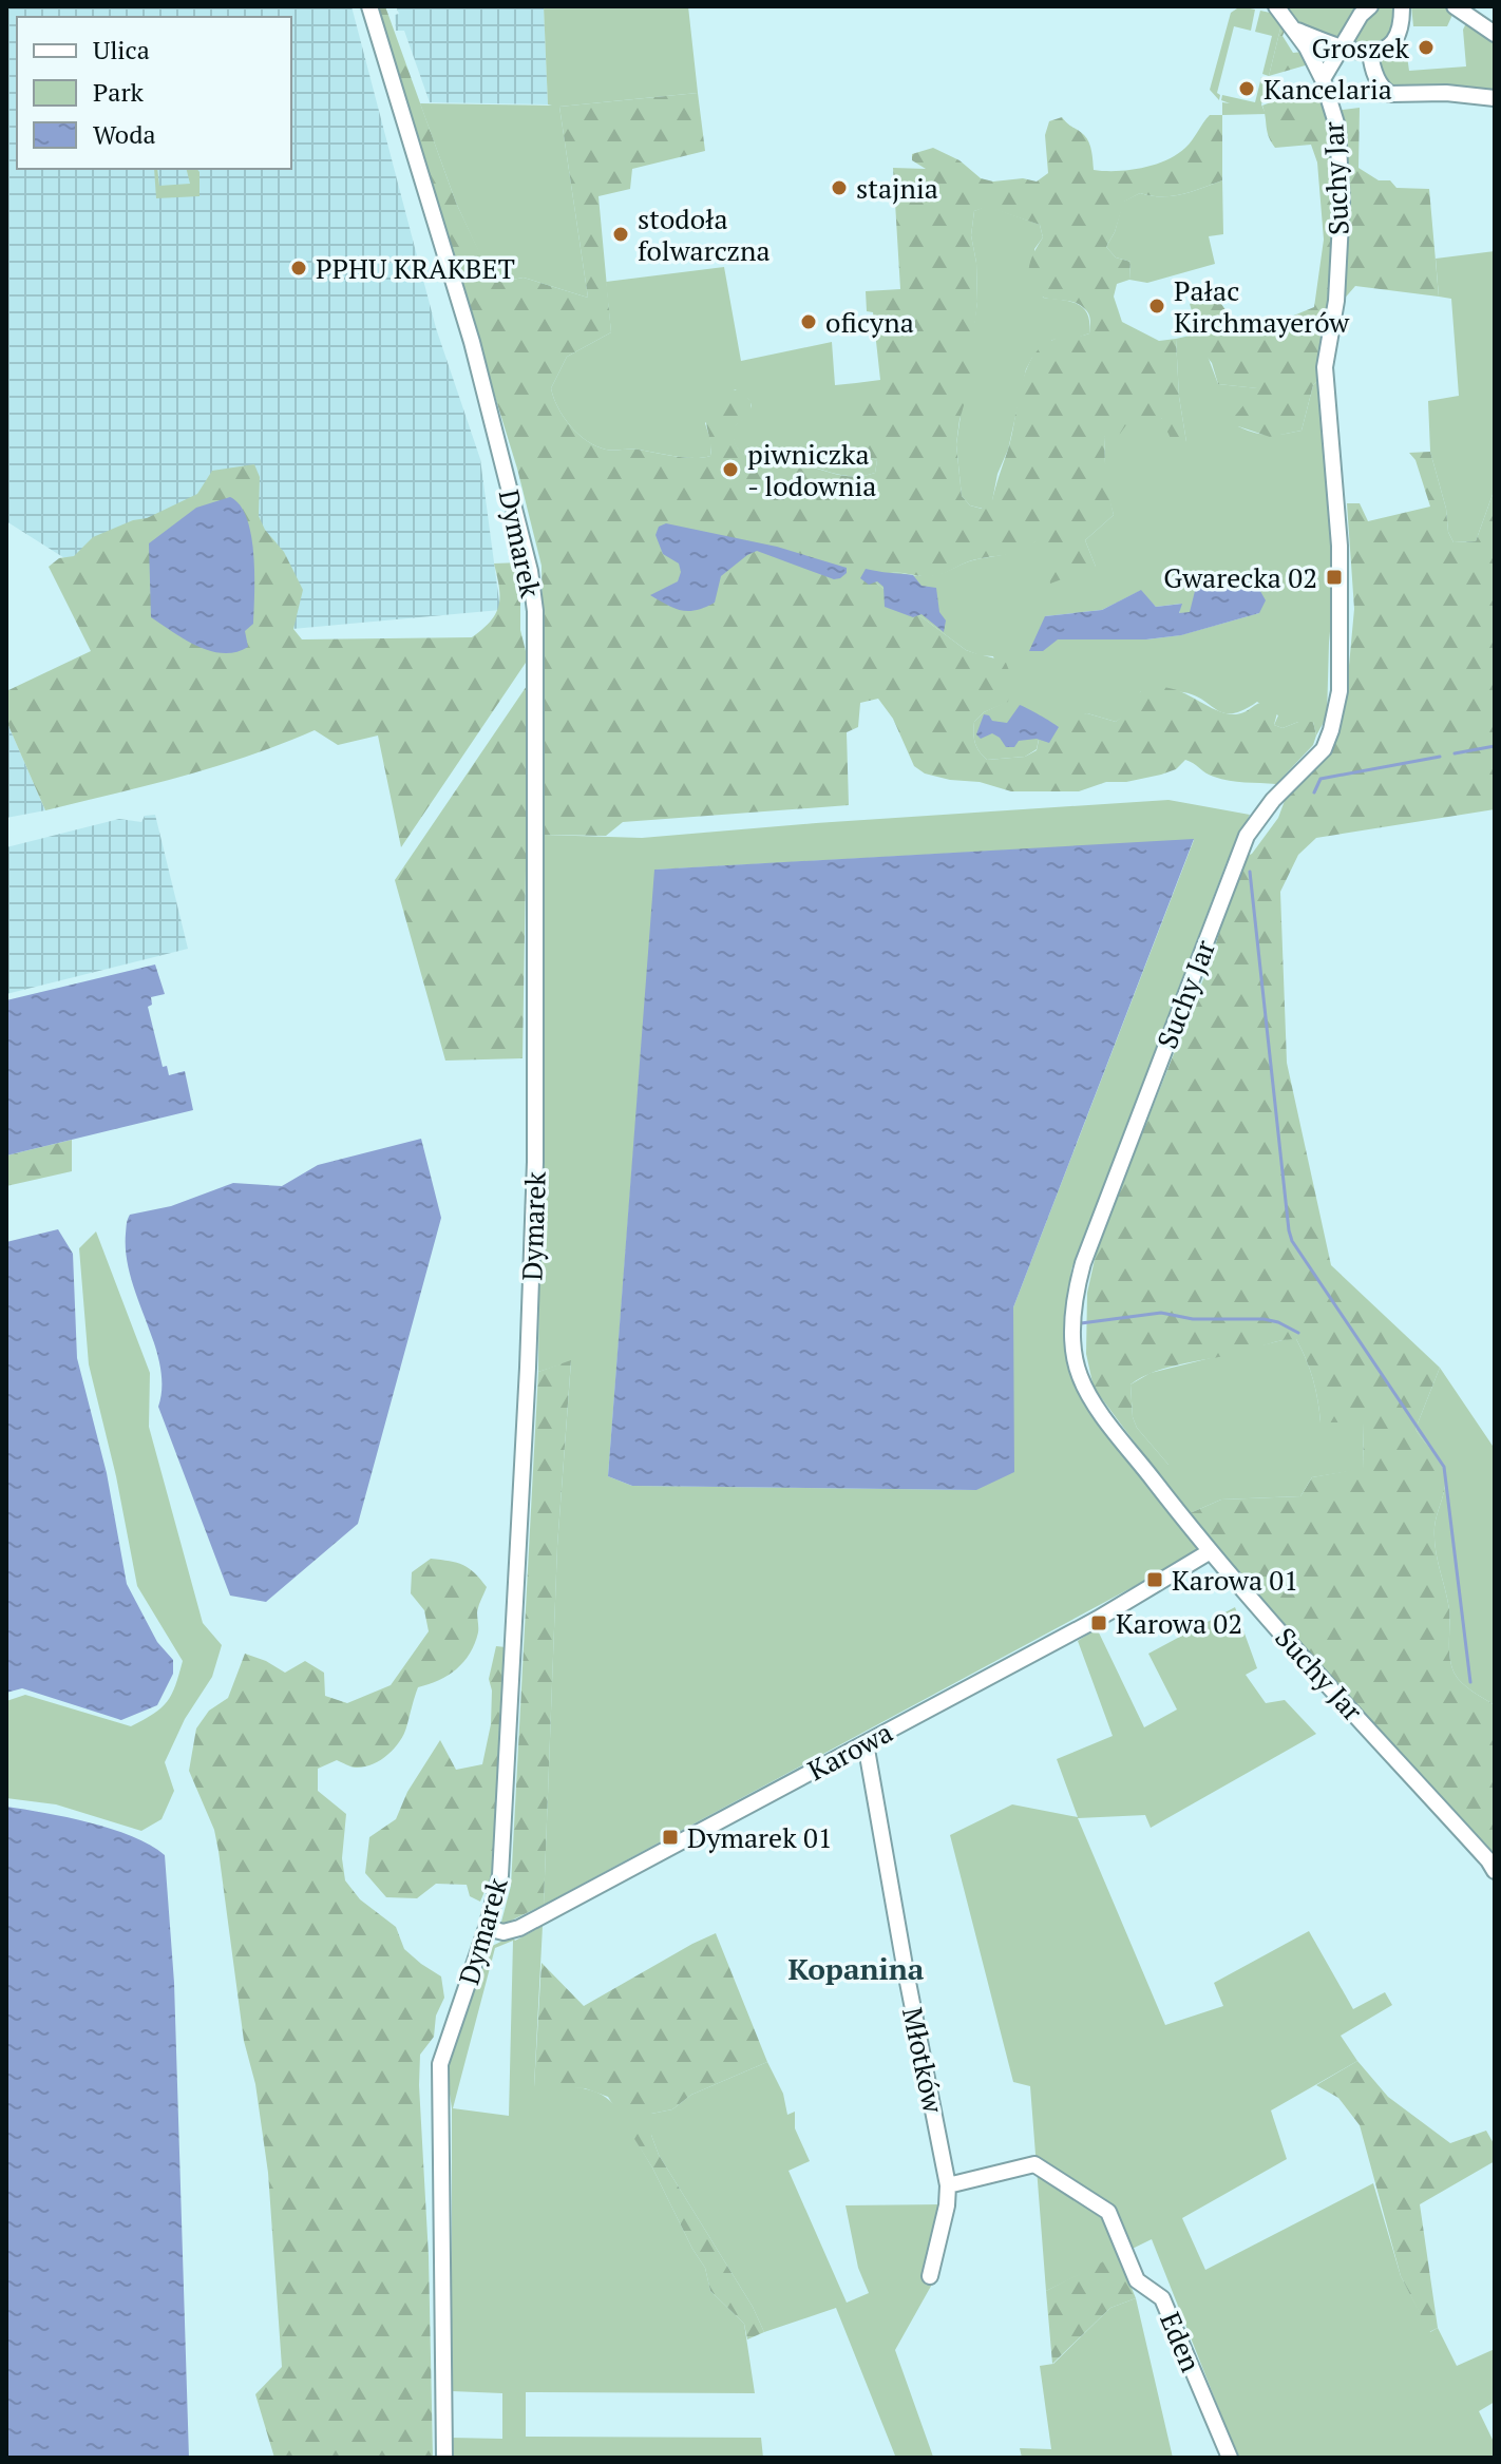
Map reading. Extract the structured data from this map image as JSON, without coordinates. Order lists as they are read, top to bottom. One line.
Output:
{"streets":{"street":["Suchy Jar","Dymarek","Karowa","Młotków","Eden"]},"crossings":[["Suchy Jar","Karowa"],["Dymarek","Karowa"],["Karowa","Młotków"],["Młotków","Eden"]],"districts":["Kopanina"],"places":{"other":["Groszek","Kancelaria","stajnia","stodoła folwarczna","PPHU KRAKBET","Pałac Kirchmayerów","oficyna","piwniczka - lodownia"],"transit":["Gwarecka 02","Karowa 01","Karowa 02","Dymarek 01"]},"legend":["Ulica","Park","Woda"]}
